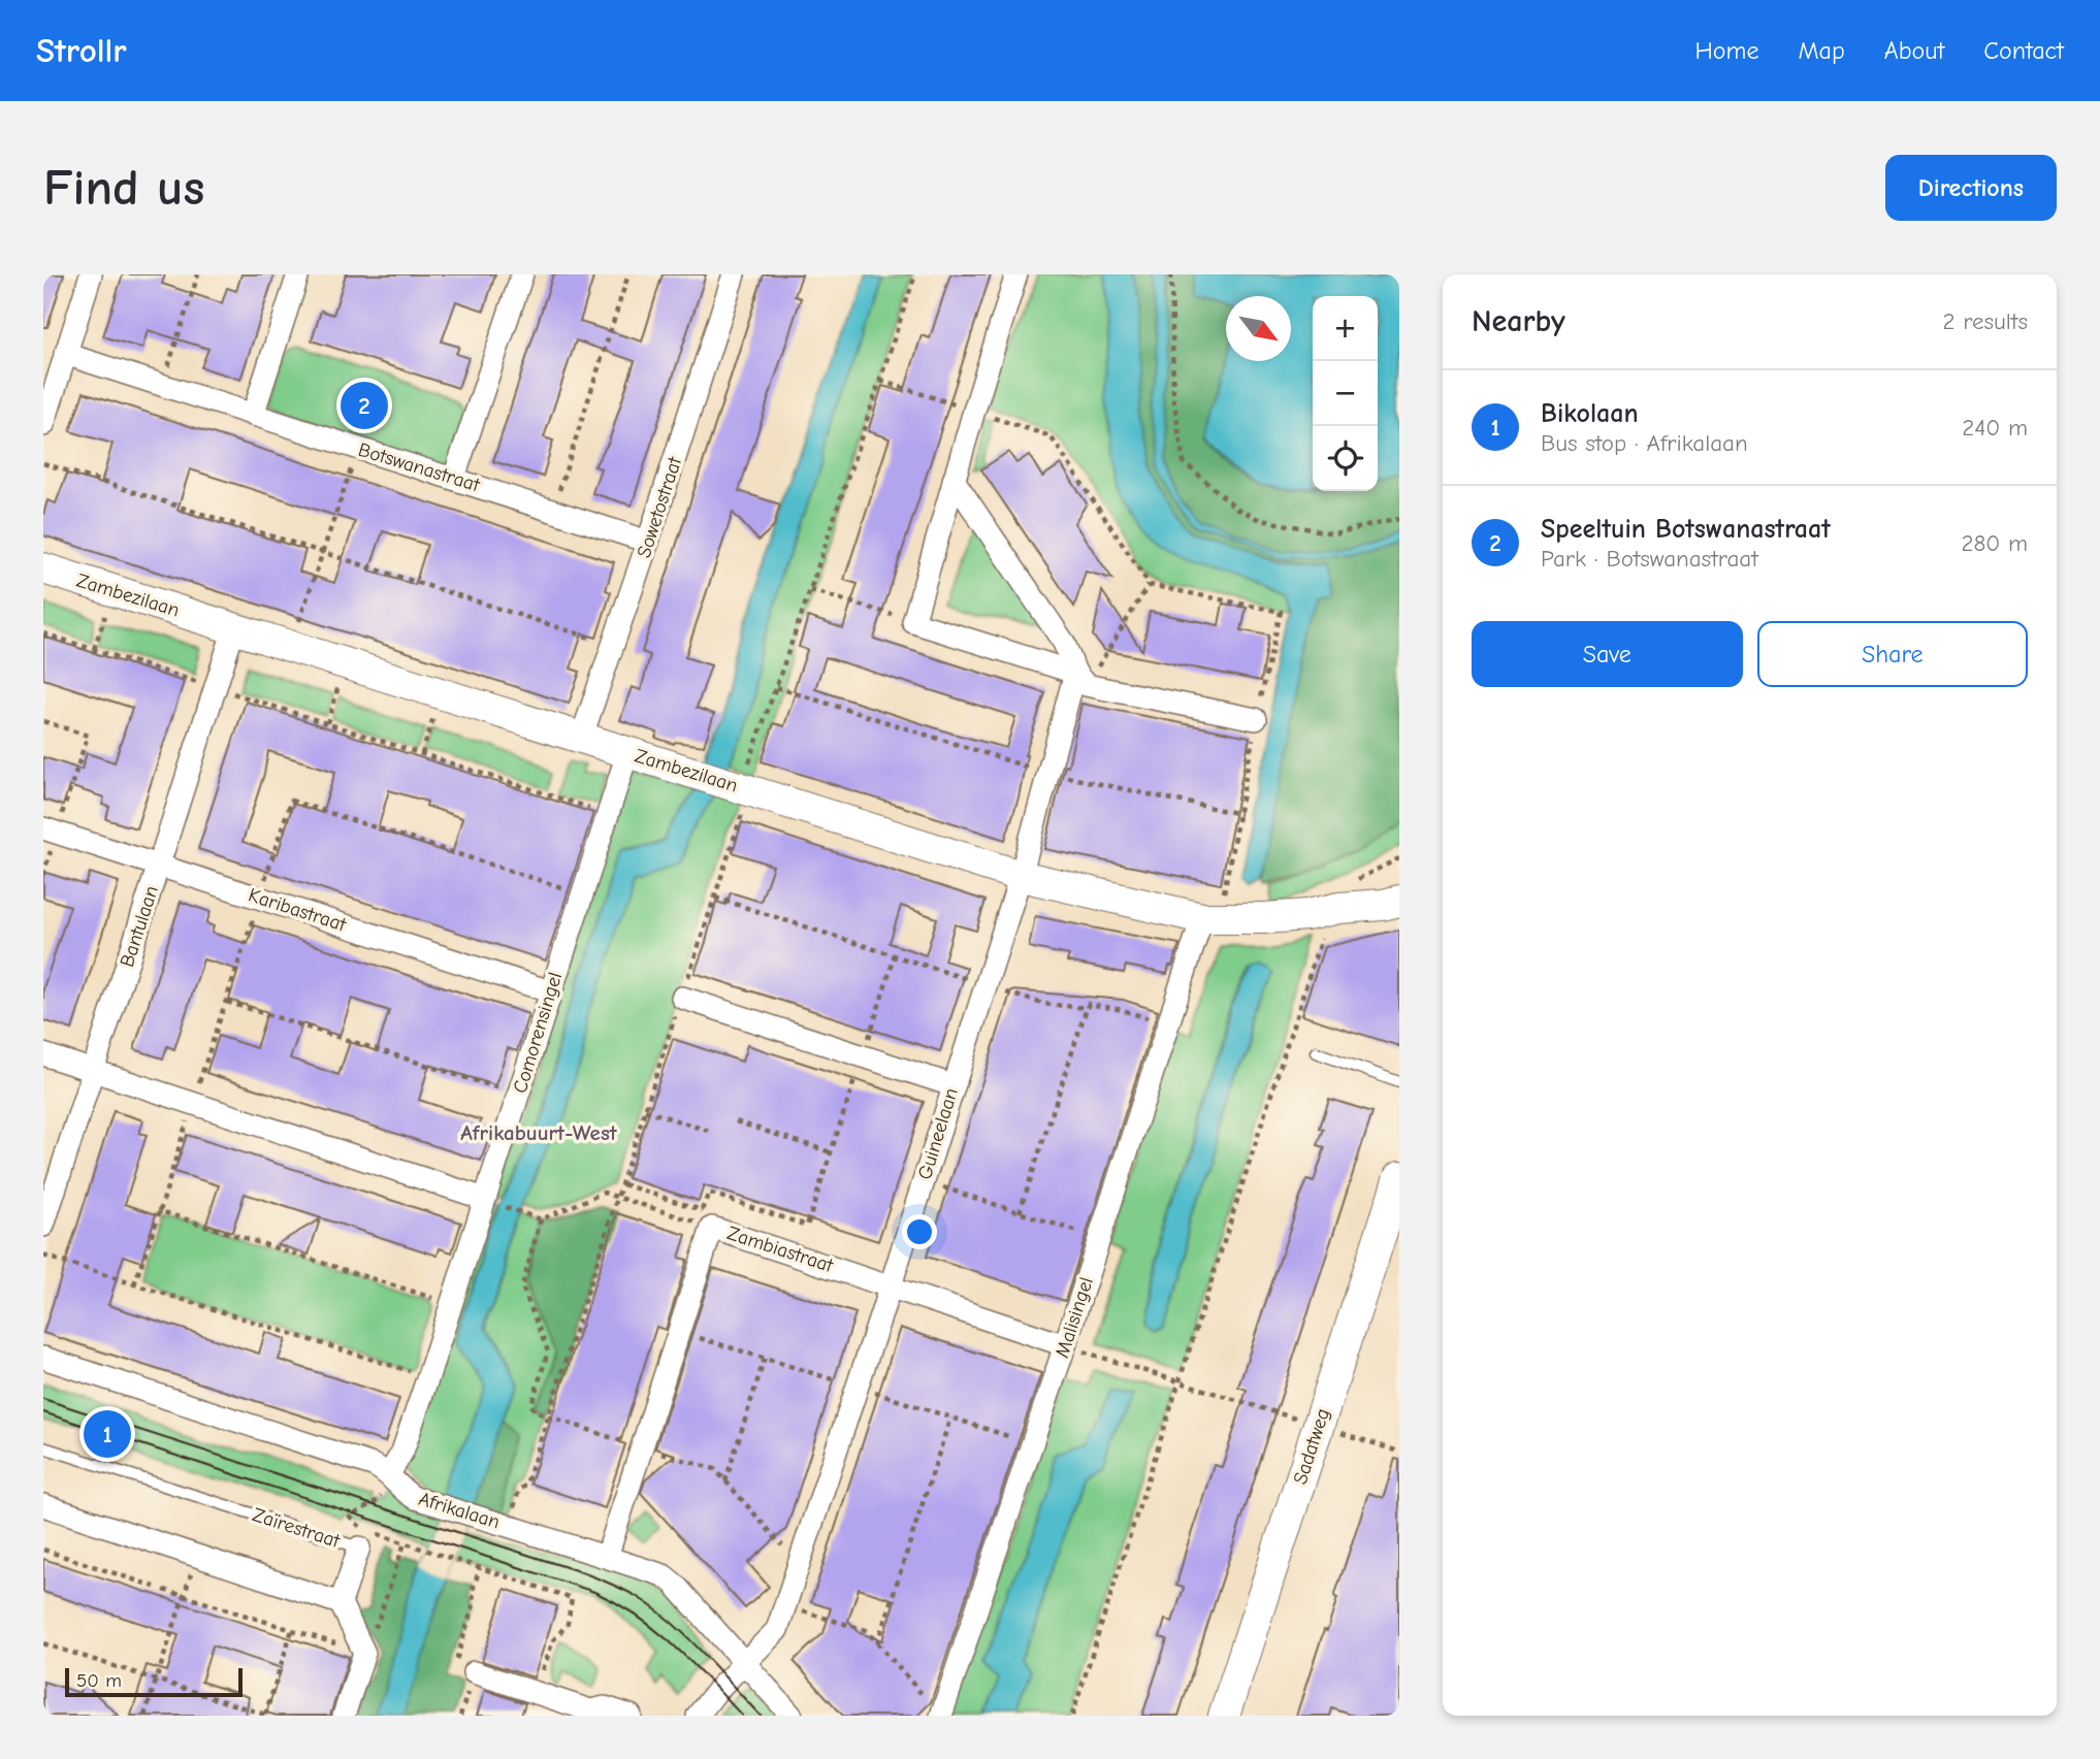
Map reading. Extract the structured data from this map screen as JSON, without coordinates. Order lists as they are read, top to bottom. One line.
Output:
{"streets":{"street":["Botswanastraat","Sowetostraat","Zambezilaan","Karibastraat","Bantulaan","Comorensingel","Guineelaan","Zambiastraat","Malisingel","Sadatweg","Afrikalaan","Zaïrestraat"]},"crossings":[["Botswanastraat","Sowetostraat"],["Sowetostraat","Zambezilaan"],["Zambezilaan","Bantulaan"],["Zambezilaan","Comorensingel"],["Zambezilaan","Guineelaan"],["Zambezilaan","Malisingel"],["Karibastraat","Bantulaan"],["Karibastraat","Comorensingel"],["Comorensingel","Afrikalaan"],["Guineelaan","Zambiastraat"],["Guineelaan","Afrikalaan"],["Zambiastraat","Malisingel"]],"districts":["Afrikabuurt-West"],"scale_bar":"50 m","north":"bottom right","page":{"header":"Strollr","nav":["Home","Map","About","Contact"],"buttons":["Directions",["Save","Share"]],"title":"Find us","heading":["Nearby","2 results"],"map_buttons":["+","−"],"list":[{"mark":"1","name":"Bikolaan","note":"Bus stop · Afrikalaan","value":"240 m"},{"mark":"2","name":"Speeltuin Botswanastraat","note":"Park · Botswanastraat","value":"280 m"}],"pins":["2","1"],"scale":"50 m"}}
